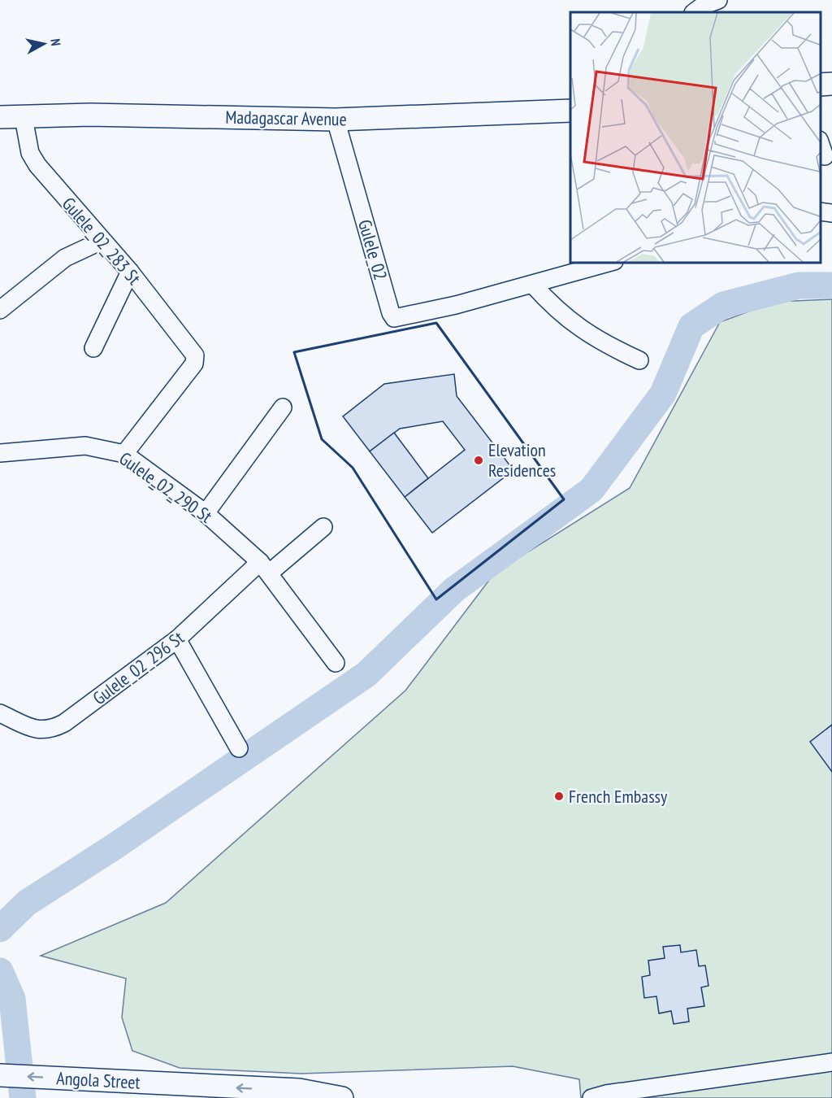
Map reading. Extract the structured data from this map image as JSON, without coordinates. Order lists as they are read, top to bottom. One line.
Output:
{"streets":{"main road":["Madagascar Avenue","Angola Street"],"street":["Gulele_02_283 St","Gulele_02","Gulele_02_290 St","Gulele_02_296 St"]},"crossings":[["Madagascar Avenue","Gulele_02_283 St"],["Madagascar Avenue","Gulele_02"],["Gulele_02_283 St","Gulele_02_290 St"],["Gulele_02_290 St","Gulele_02_296 St"]],"one_way":["Angola Street"],"places":["Elevation Residences","French Embassy"],"north":"right"}
